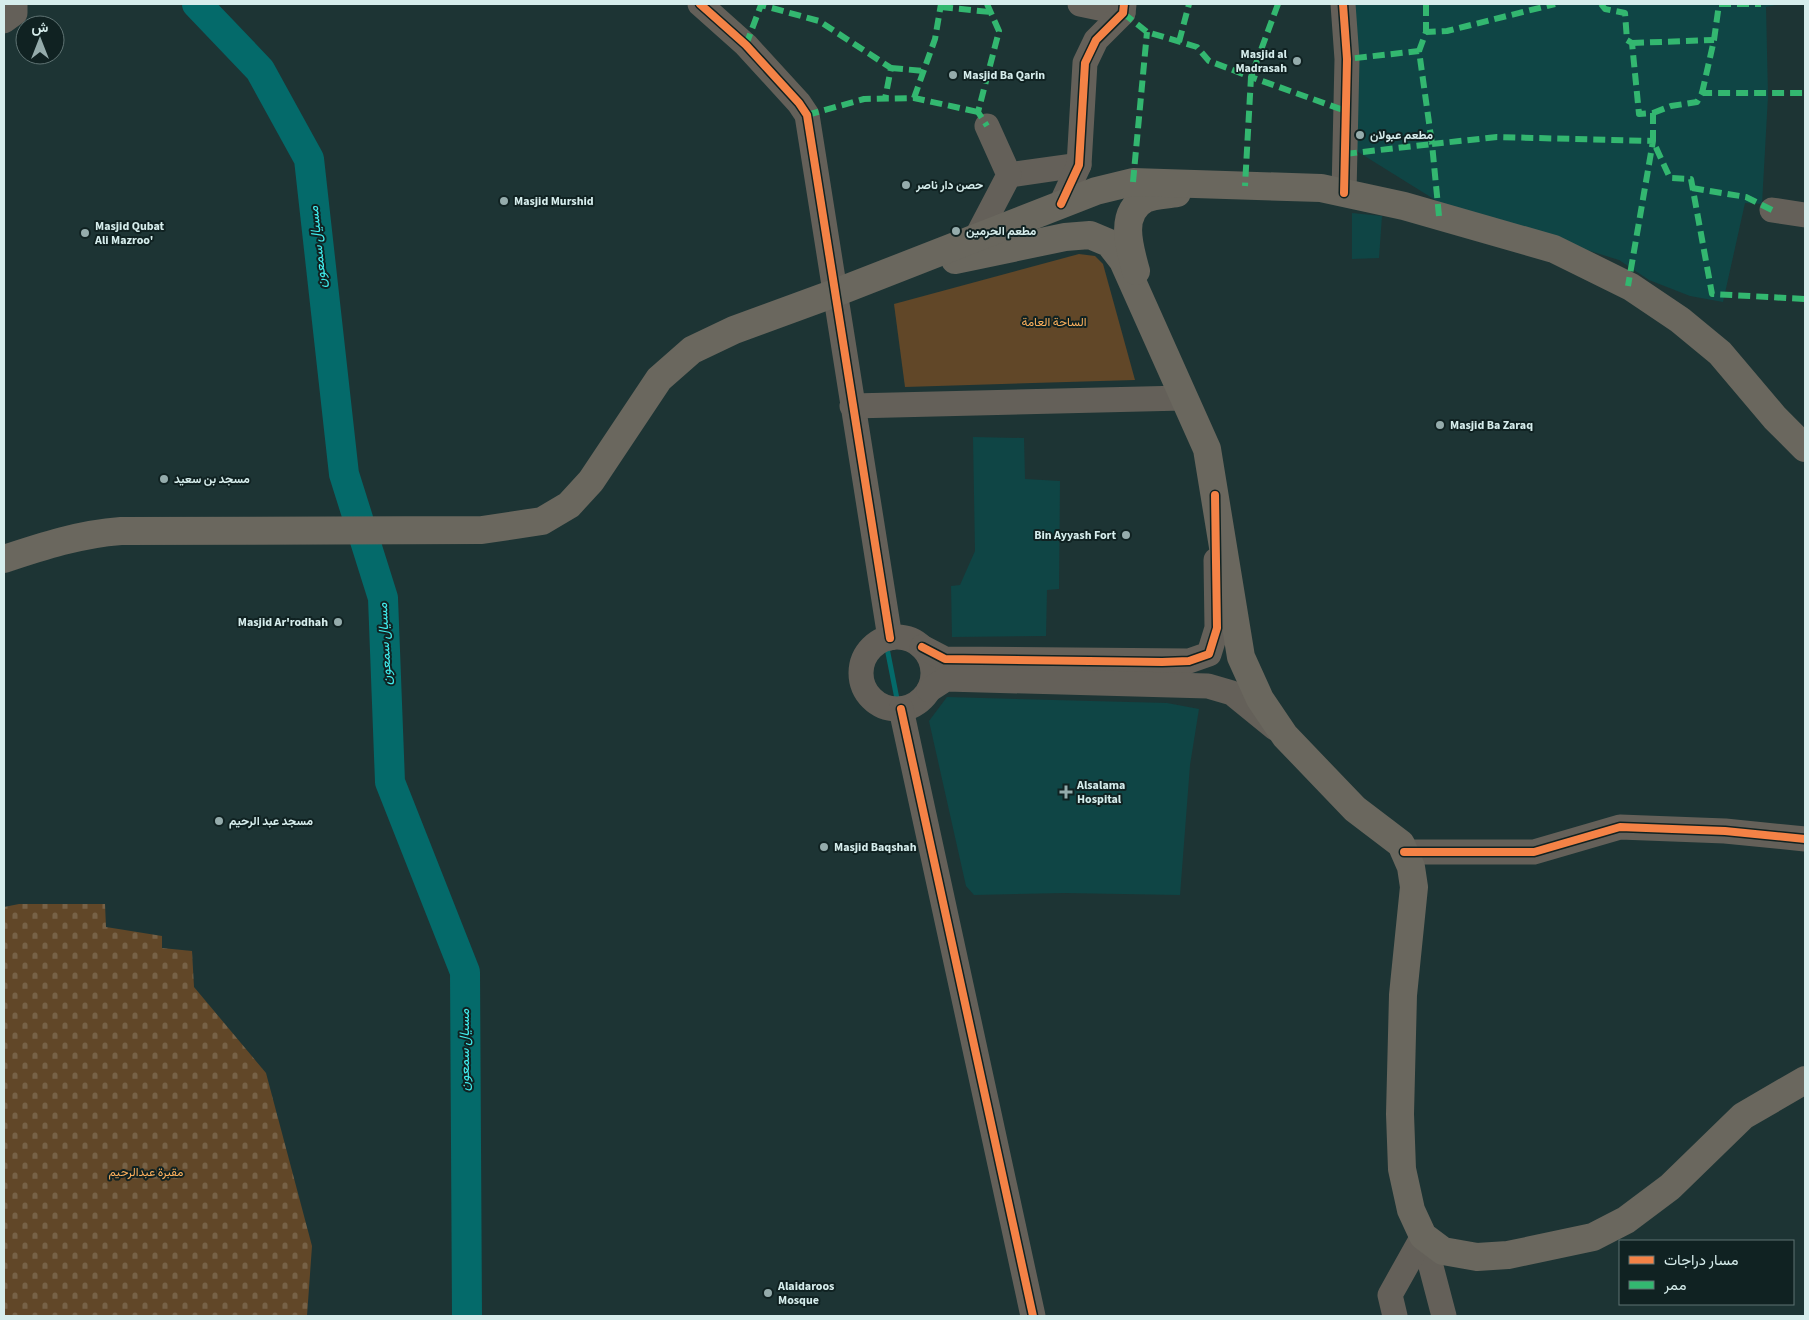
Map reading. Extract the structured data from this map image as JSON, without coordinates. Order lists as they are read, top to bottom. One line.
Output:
{"water":["مسيال سمعون"],"parks":["الساحة العامة","مقبرة عبدالرحيم"],"places":{"other":["Masjid al Madrasah","Masjid Ba Qarin","مطعم عبولان","حصن دار ناصر","Masjid Murshid","مطعم الحرمين","Masjid Qubat Ali Mazroo'","Masjid Ba Zaraq","مسجد بن سعيد","Bin Ayyash Fort","Masjid Ar'rodhah","مسجد عبد الرحيم","Masjid Baqshah","Alaidaroos Mosque"],"health":["Alsalama Hospital"]},"legend":["مسار دراجات","ممر"],"north":"top"}
